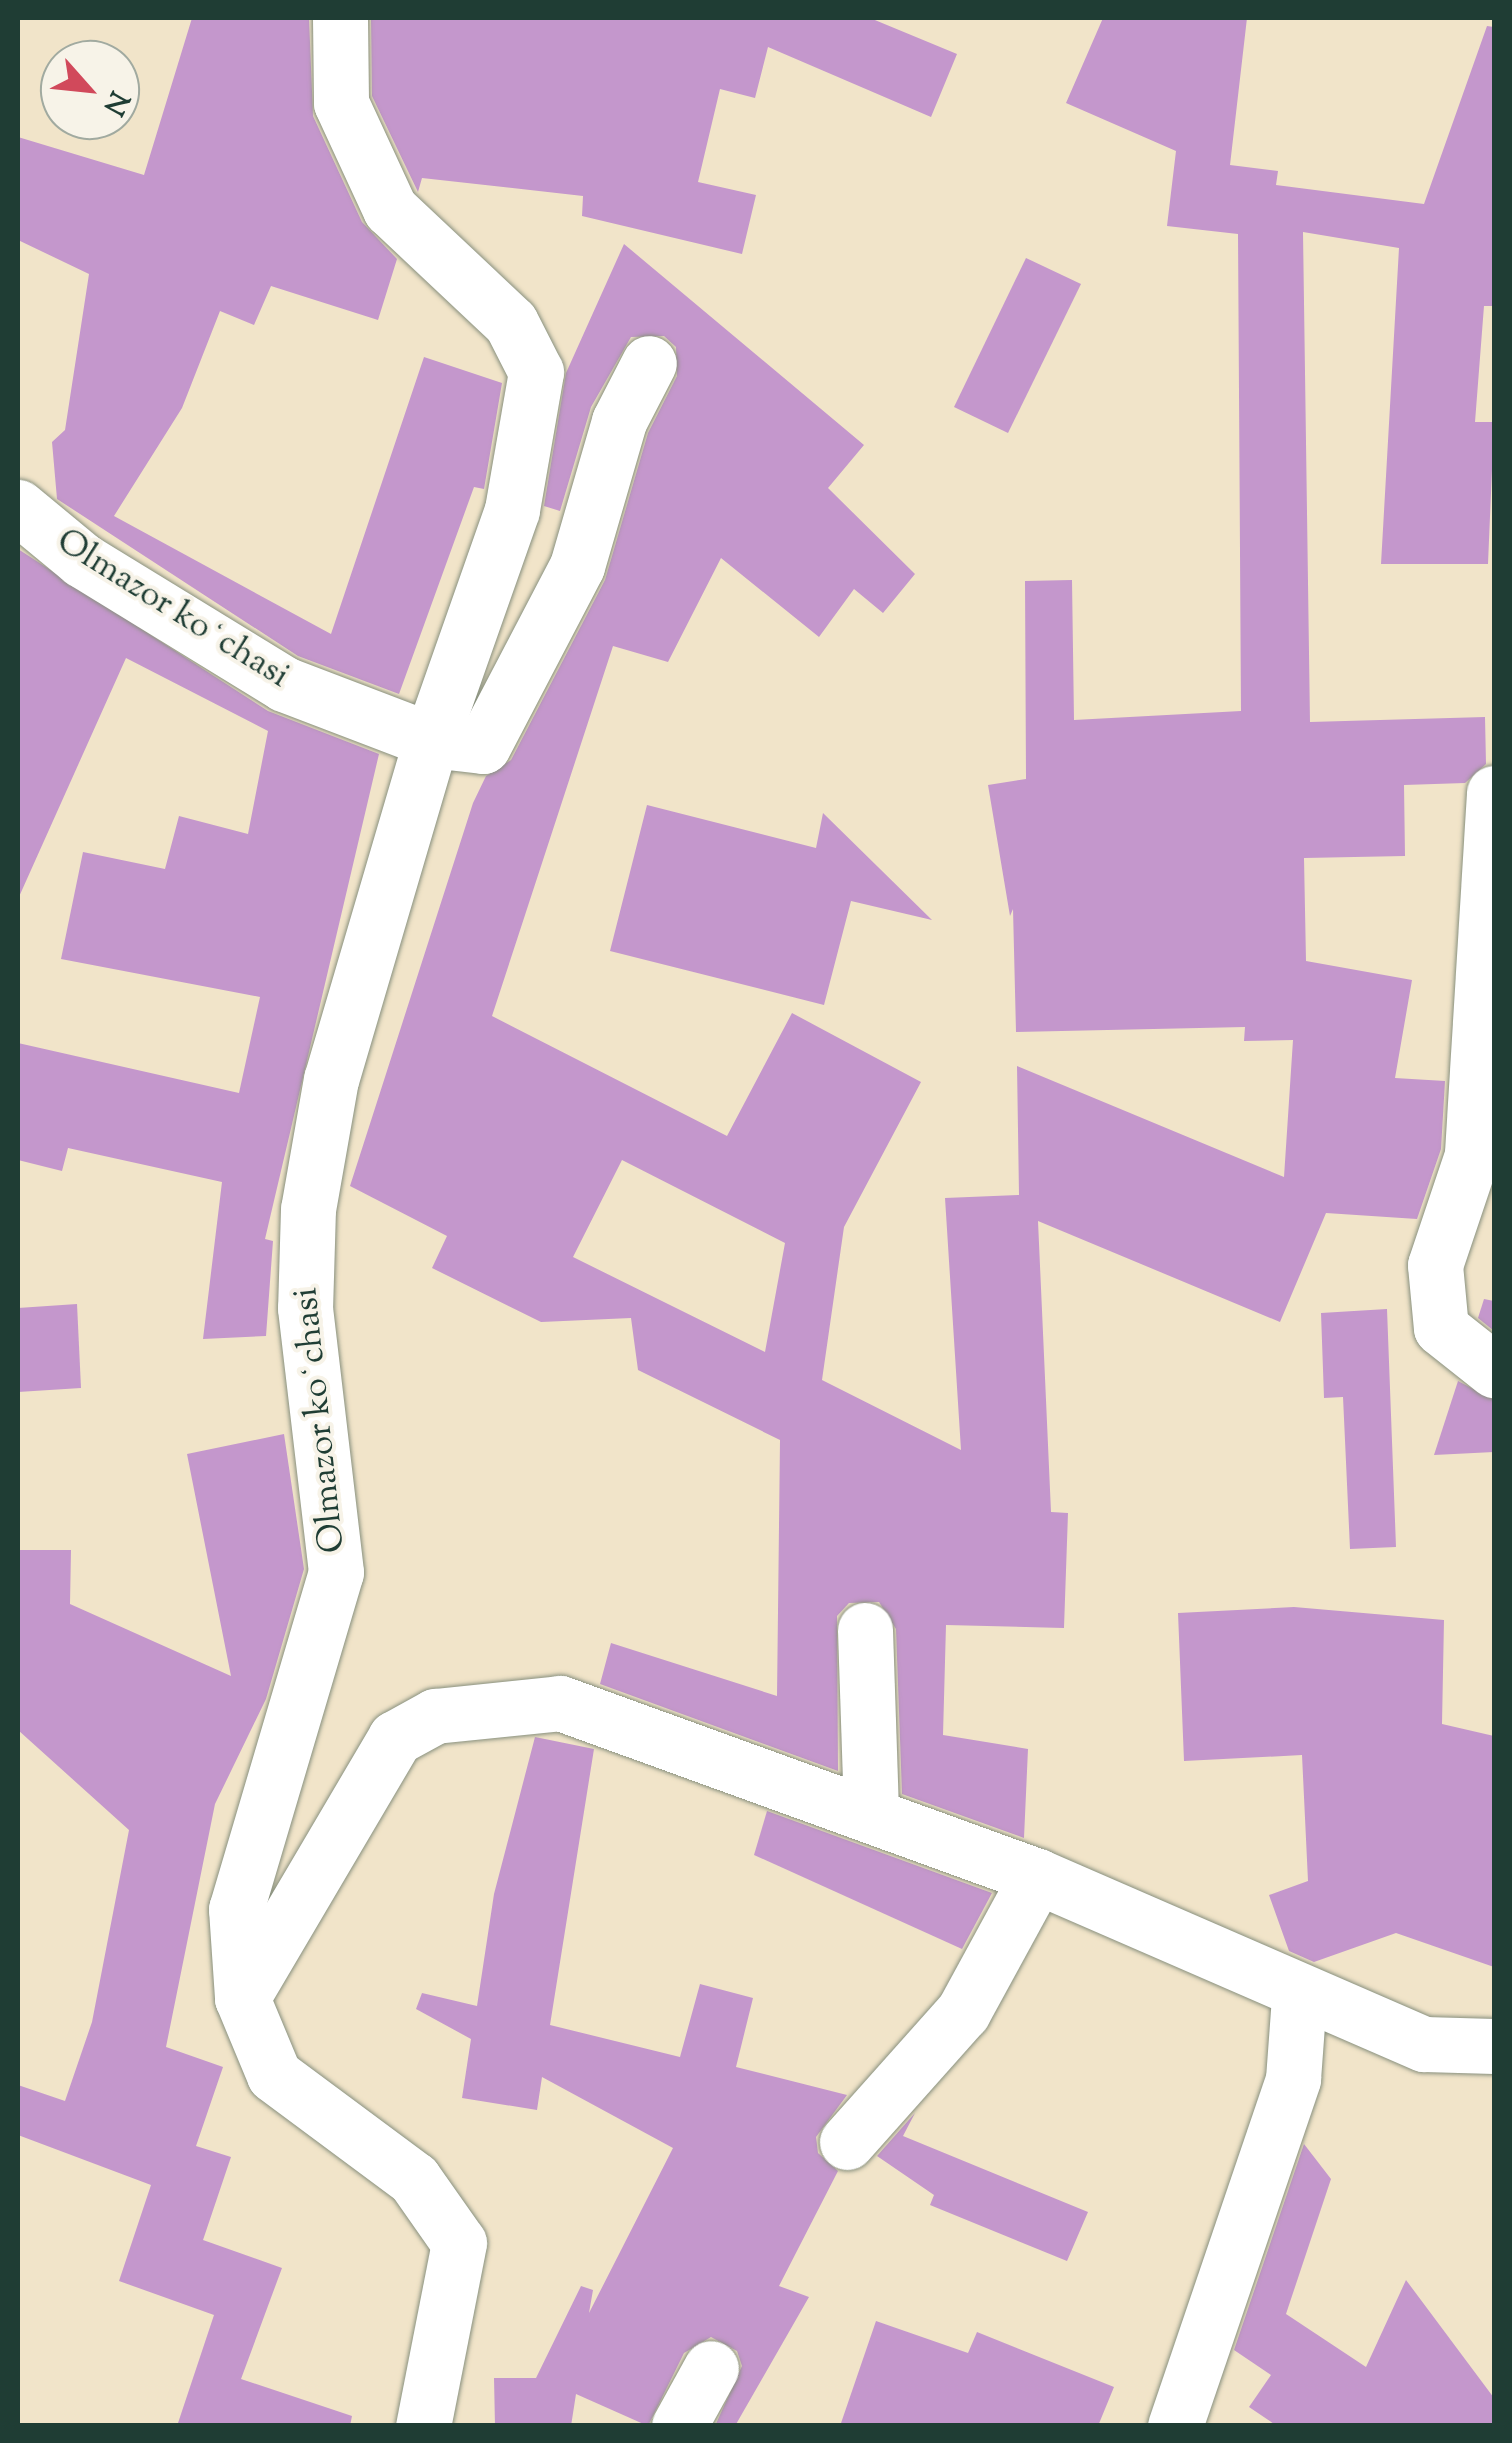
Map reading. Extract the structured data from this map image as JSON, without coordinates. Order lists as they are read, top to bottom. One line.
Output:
{"streets":{"street":["Olmazor koʻchasi"]},"north":"bottom right"}
